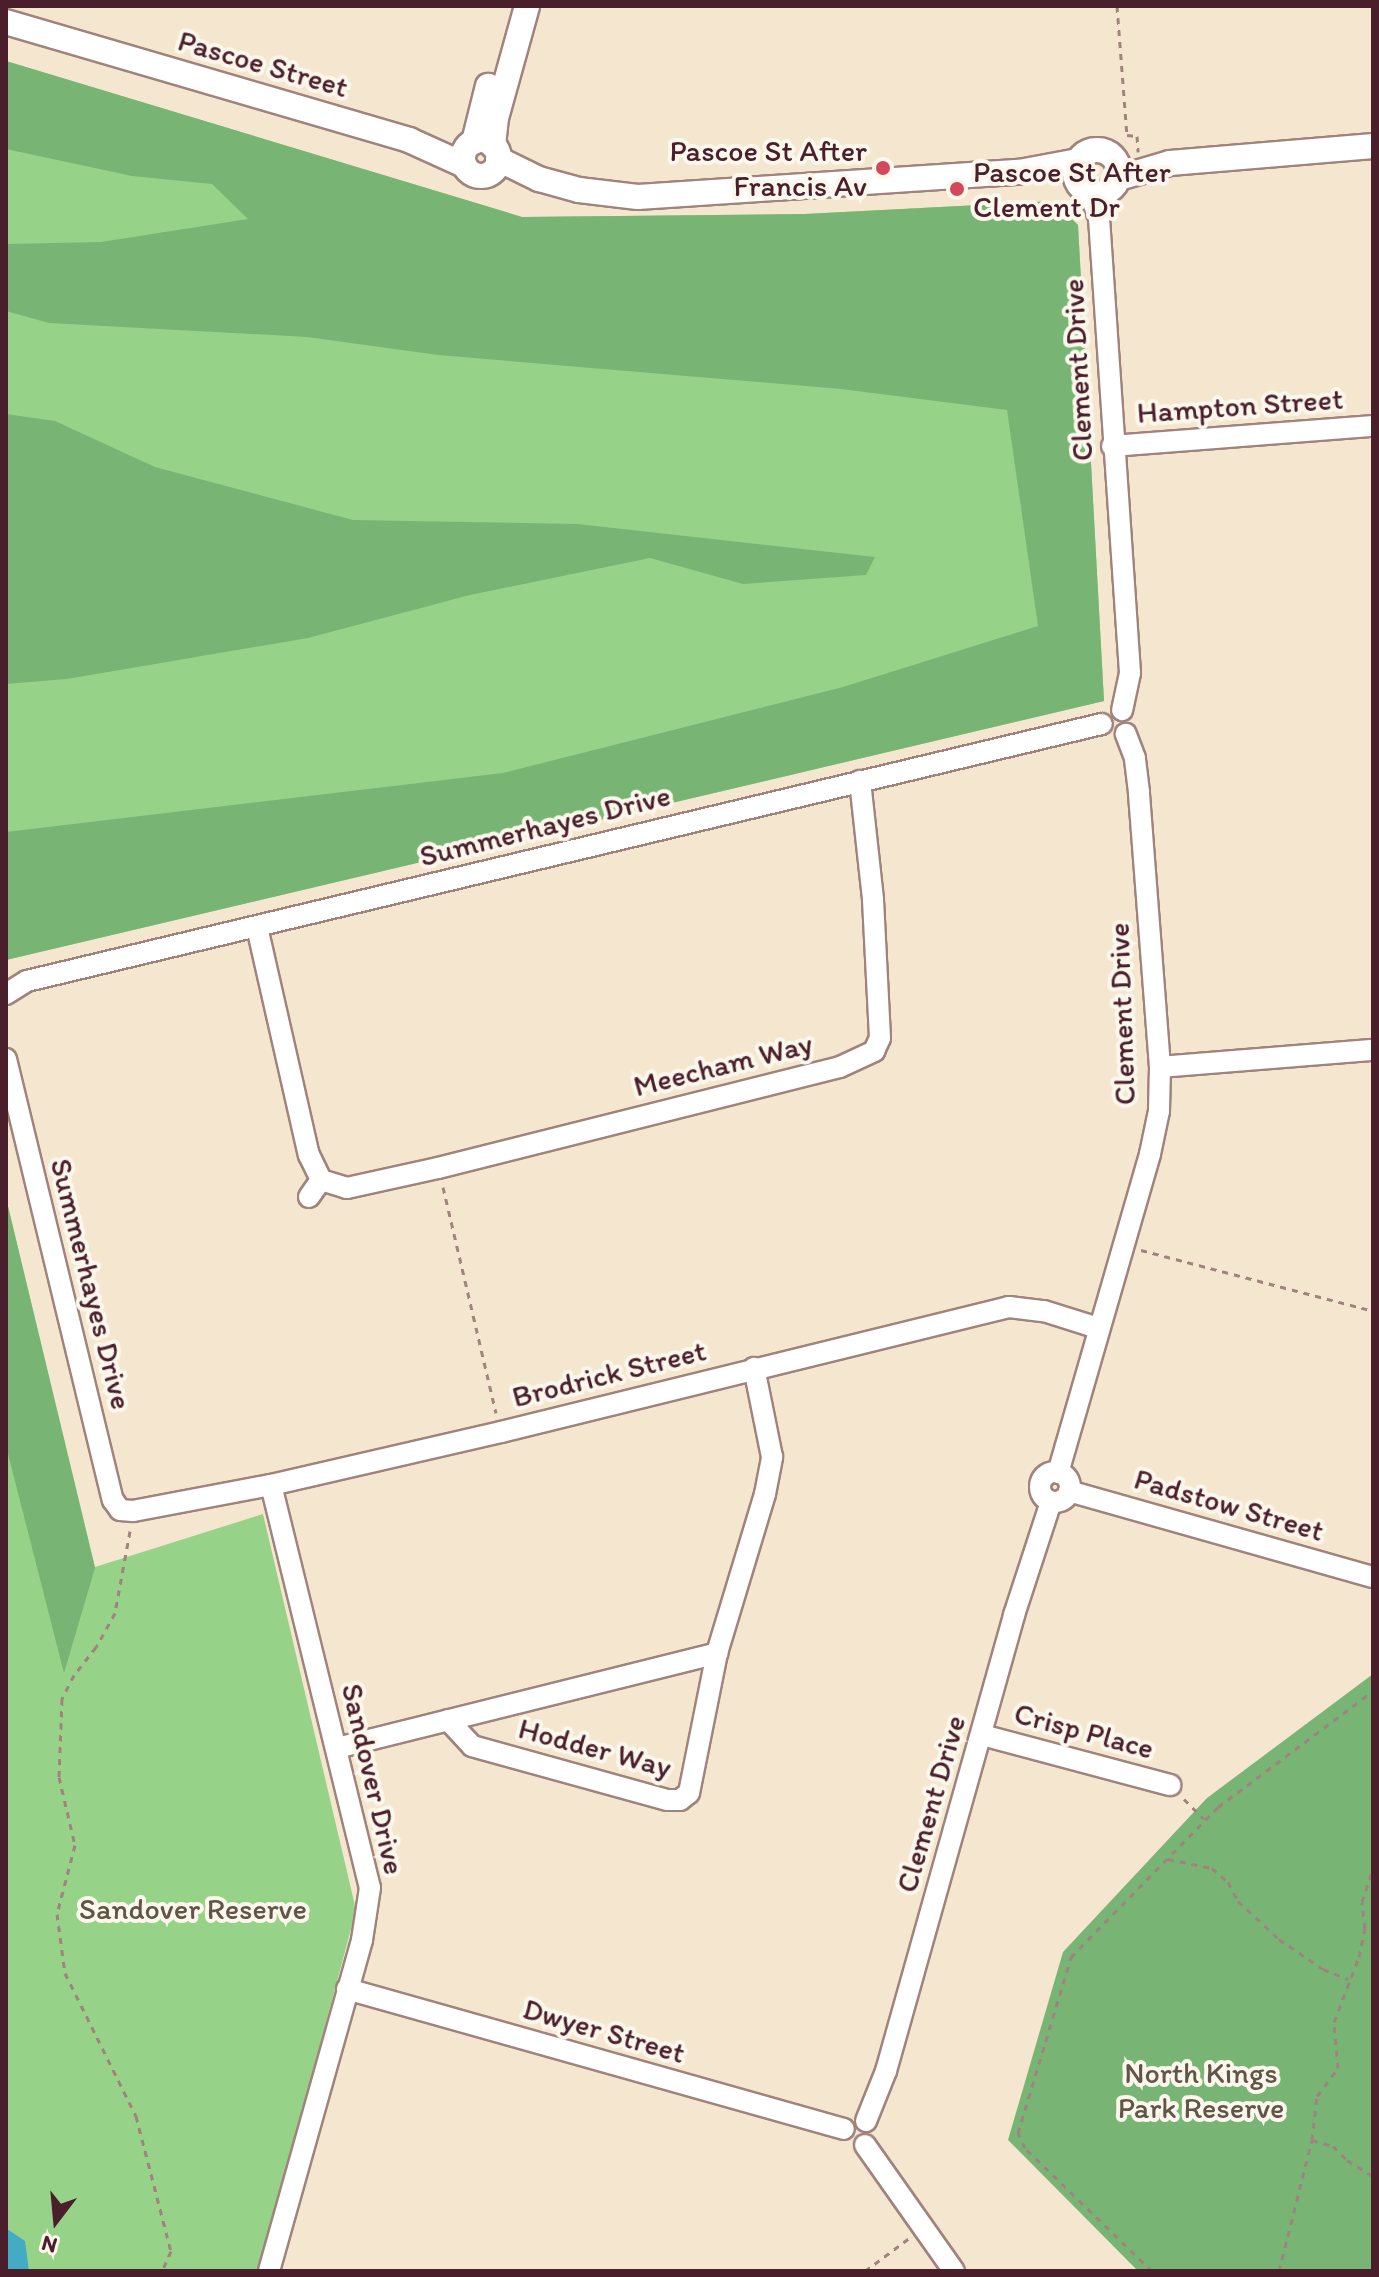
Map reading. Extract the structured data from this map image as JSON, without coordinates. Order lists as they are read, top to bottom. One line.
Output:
{"streets":{"street":["Pascoe Street","Clement Drive","Hampton Street","Summerhayes Drive","Meecham Way","Brodrick Street","Padstow Street","Crisp Place","Hodder Way","Sandover Drive","Dwyer Street"]},"crossings":[["Pascoe Street","Clement Drive"],["Clement Drive","Hampton Street"],["Clement Drive","Summerhayes Drive"],["Clement Drive","Brodrick Street"],["Clement Drive","Padstow Street"],["Clement Drive","Crisp Place"],["Clement Drive","Dwyer Street"],["Summerhayes Drive","Meecham Way"],["Summerhayes Drive","Brodrick Street"],["Brodrick Street","Hodder Way"],["Brodrick Street","Sandover Drive"],["Hodder Way","Sandover Drive"],["Sandover Drive","Dwyer Street"]],"parks":["Sandover Reserve","North Kings Park Reserve"],"places":["Pascoe St After Francis Av","Pascoe St After Clement Dr"],"north":"bottom"}
